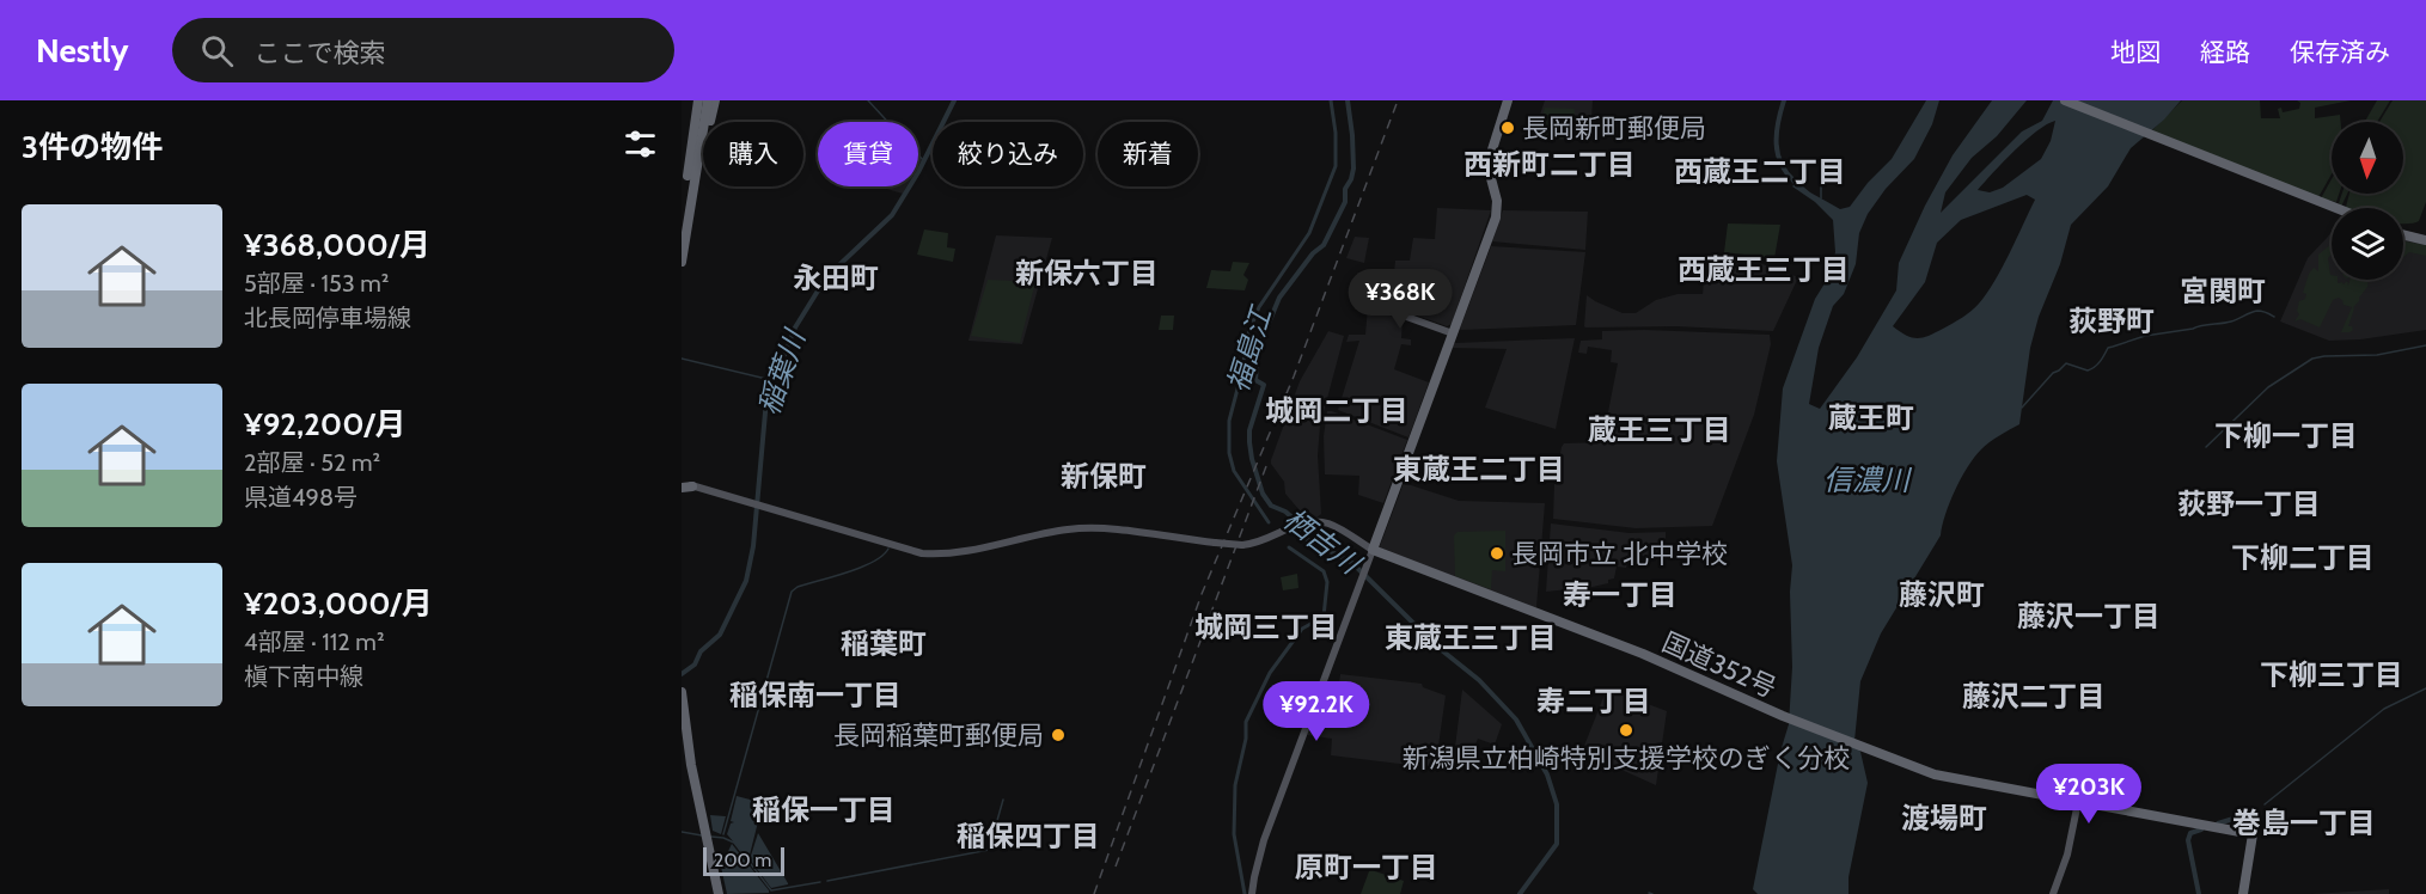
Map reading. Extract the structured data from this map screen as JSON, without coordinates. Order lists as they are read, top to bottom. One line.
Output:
{"streets":{"highway":["国道352号"]},"districts":["西新町二丁目","西蔵王二丁目","西蔵王三丁目","新保六丁目","永田町","宮関町","荻野町","城岡二丁目","蔵王町","蔵王三丁目","下柳一丁目","東蔵王二丁目","新保町","荻野一丁目","下柳二丁目","寿一丁目","藤沢町","藤沢一丁目","城岡三丁目","東蔵王三丁目","稲葉町","下柳三丁目","稲保南一丁目","藤沢二丁目","寿二丁目","稲保一丁目","渡場町","巻島一丁目","稲保四丁目","原町一丁目"],"water":["福島江","稲葉川","信濃川","栖吉川"],"places":["長岡新町郵便局","長岡市立 北中学校","新潟県立柏崎特別支援学校のぎく分校","長岡稲葉町郵便局"],"scale_bar":"200 m","north":"bottom","page":{"header":"Nestly","search":"ここで検索","nav":["地図","経路","保存済み"],"heading":"3件の物件","chip":["購入","賃貸","絞り込み","新着"],"list":[{"name":"¥368,000/月","note":"5部屋 · 153 m² · 北長岡停車場線"},{"name":"¥92,200/月","note":"2部屋 · 52 m² · 県道498号"},{"name":"¥203,000/月","note":"4部屋 · 112 m² · 槇下南中線"}],"price":["¥368K","¥92.2K","¥203K"],"scale":"200 m"}}
